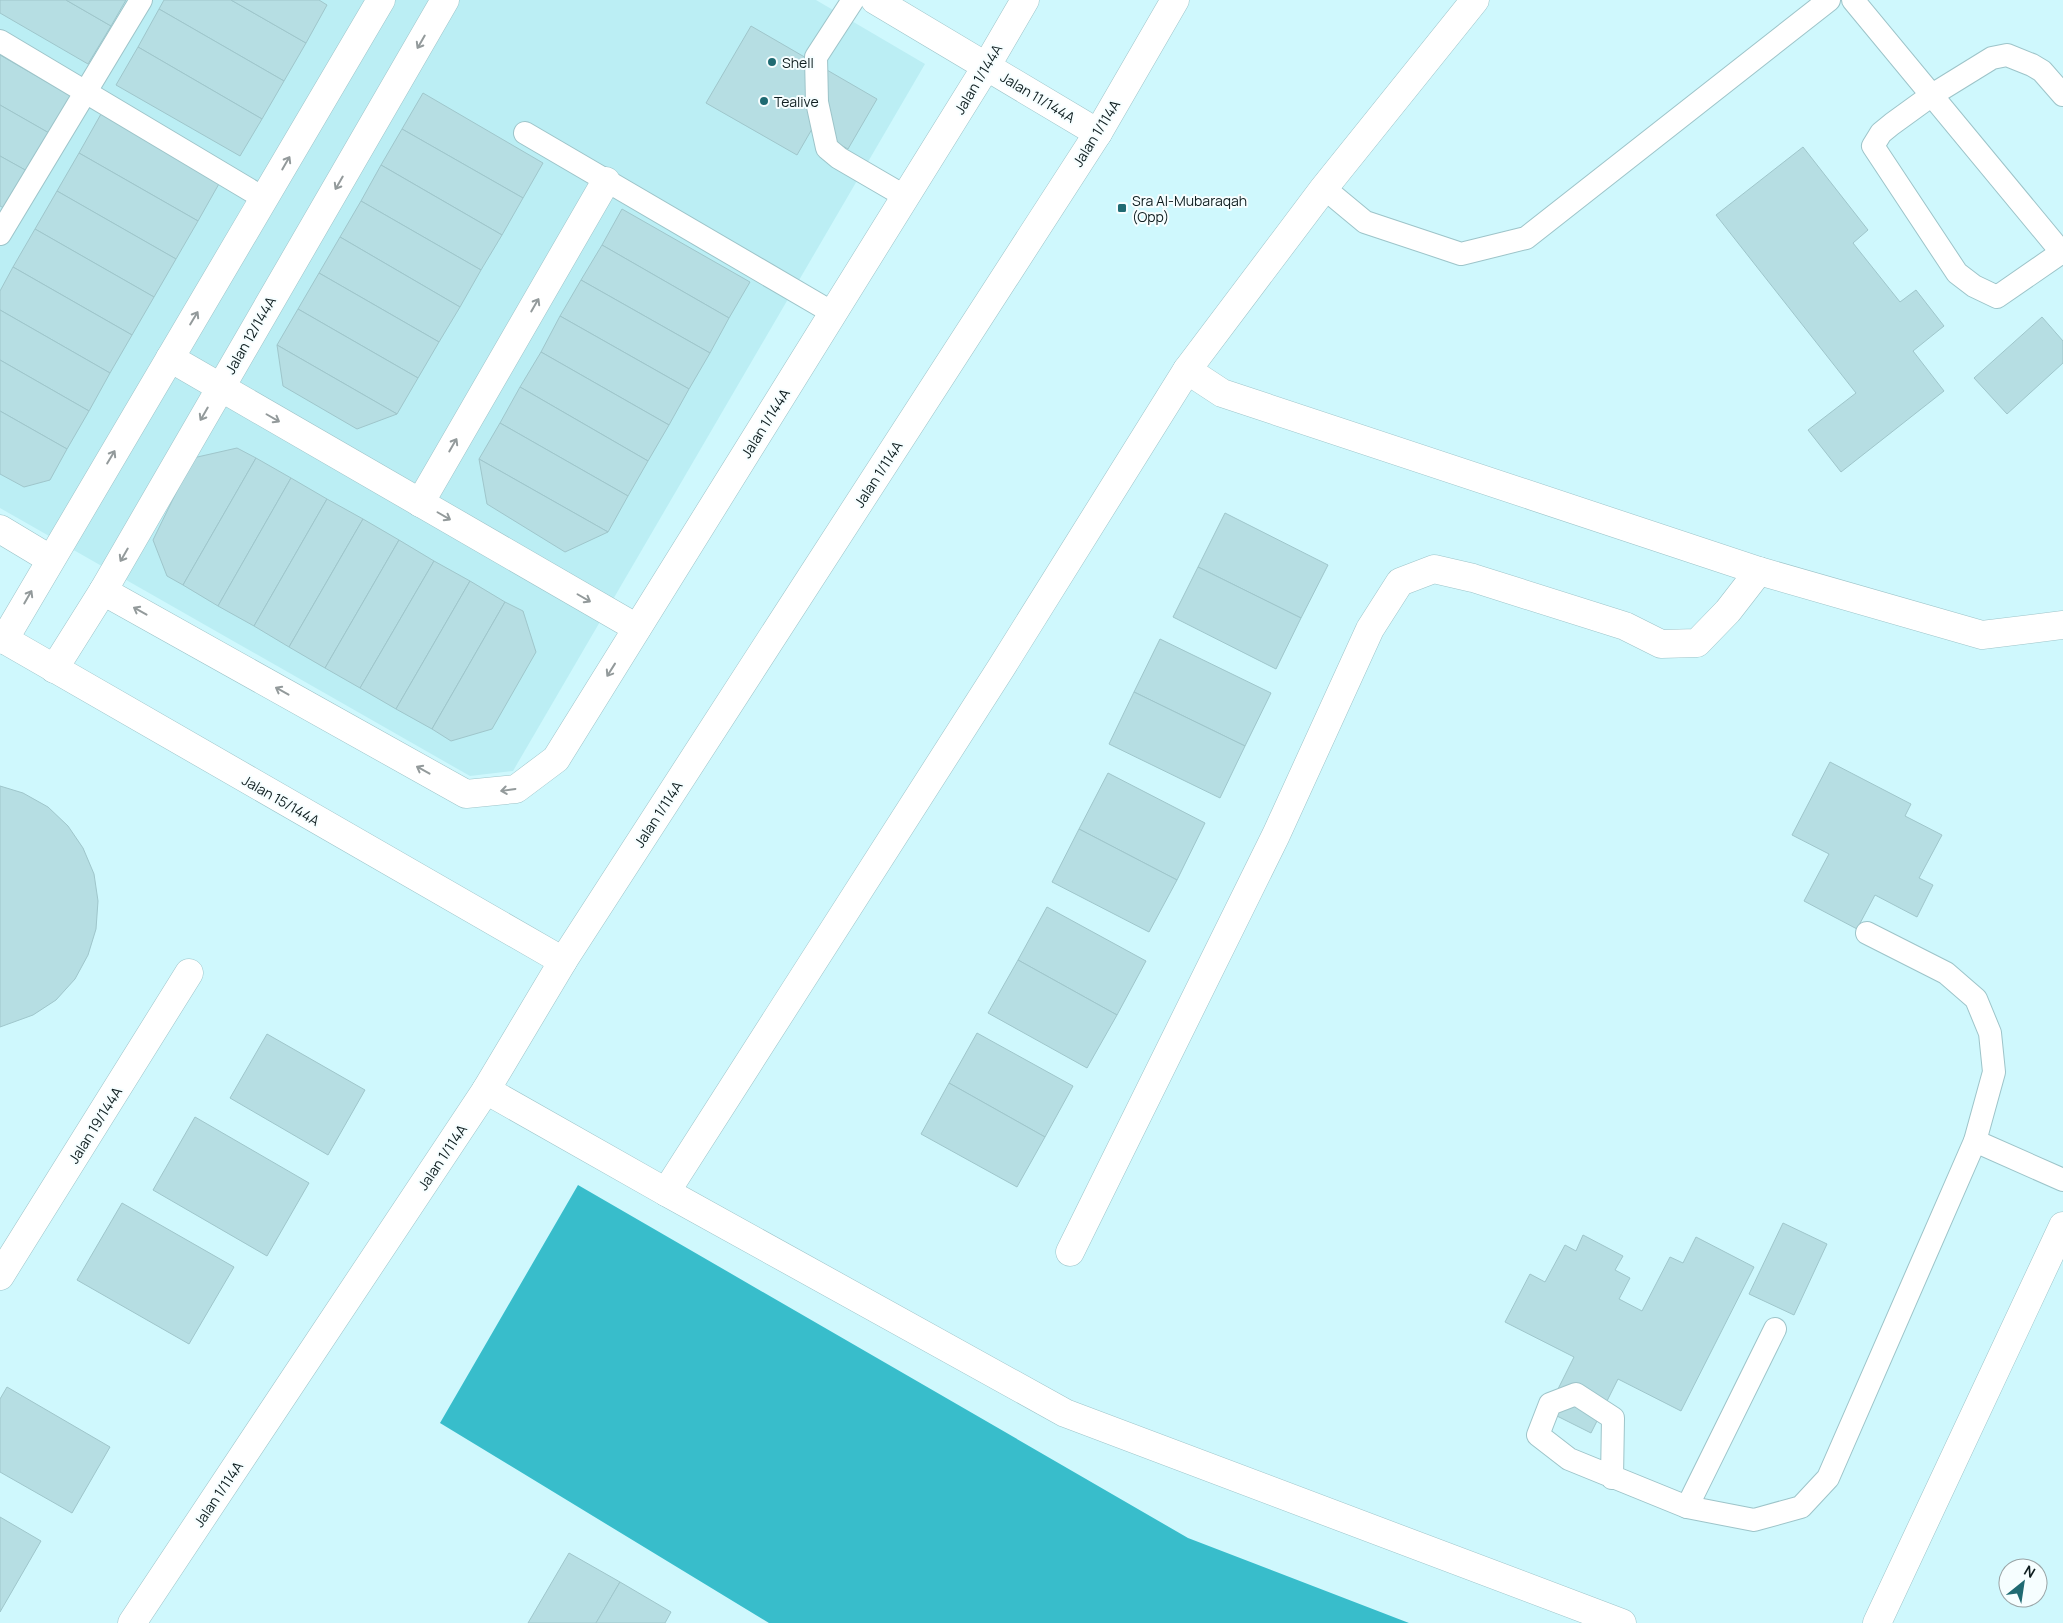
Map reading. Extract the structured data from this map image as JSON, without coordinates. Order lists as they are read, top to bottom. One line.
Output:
{"streets":{"street":["Jalan 1/144A","Jalan 11/144A","Jalan 1/114A","Jalan 12/144A","Jalan 15/144A","Jalan 19/144A"]},"crossings":[["Jalan 1/144A","Jalan 11/144A"],["Jalan 1/144A","Jalan 12/144A"],["Jalan 11/144A","Jalan 1/114A"],["Jalan 1/114A","Jalan 15/144A"],["Jalan 12/144A","Jalan 15/144A"]],"places":{"other":["Shell","Tealive"],"transit":["Sra Al-Mubaraqah (Opp)"]},"north":"top right"}
